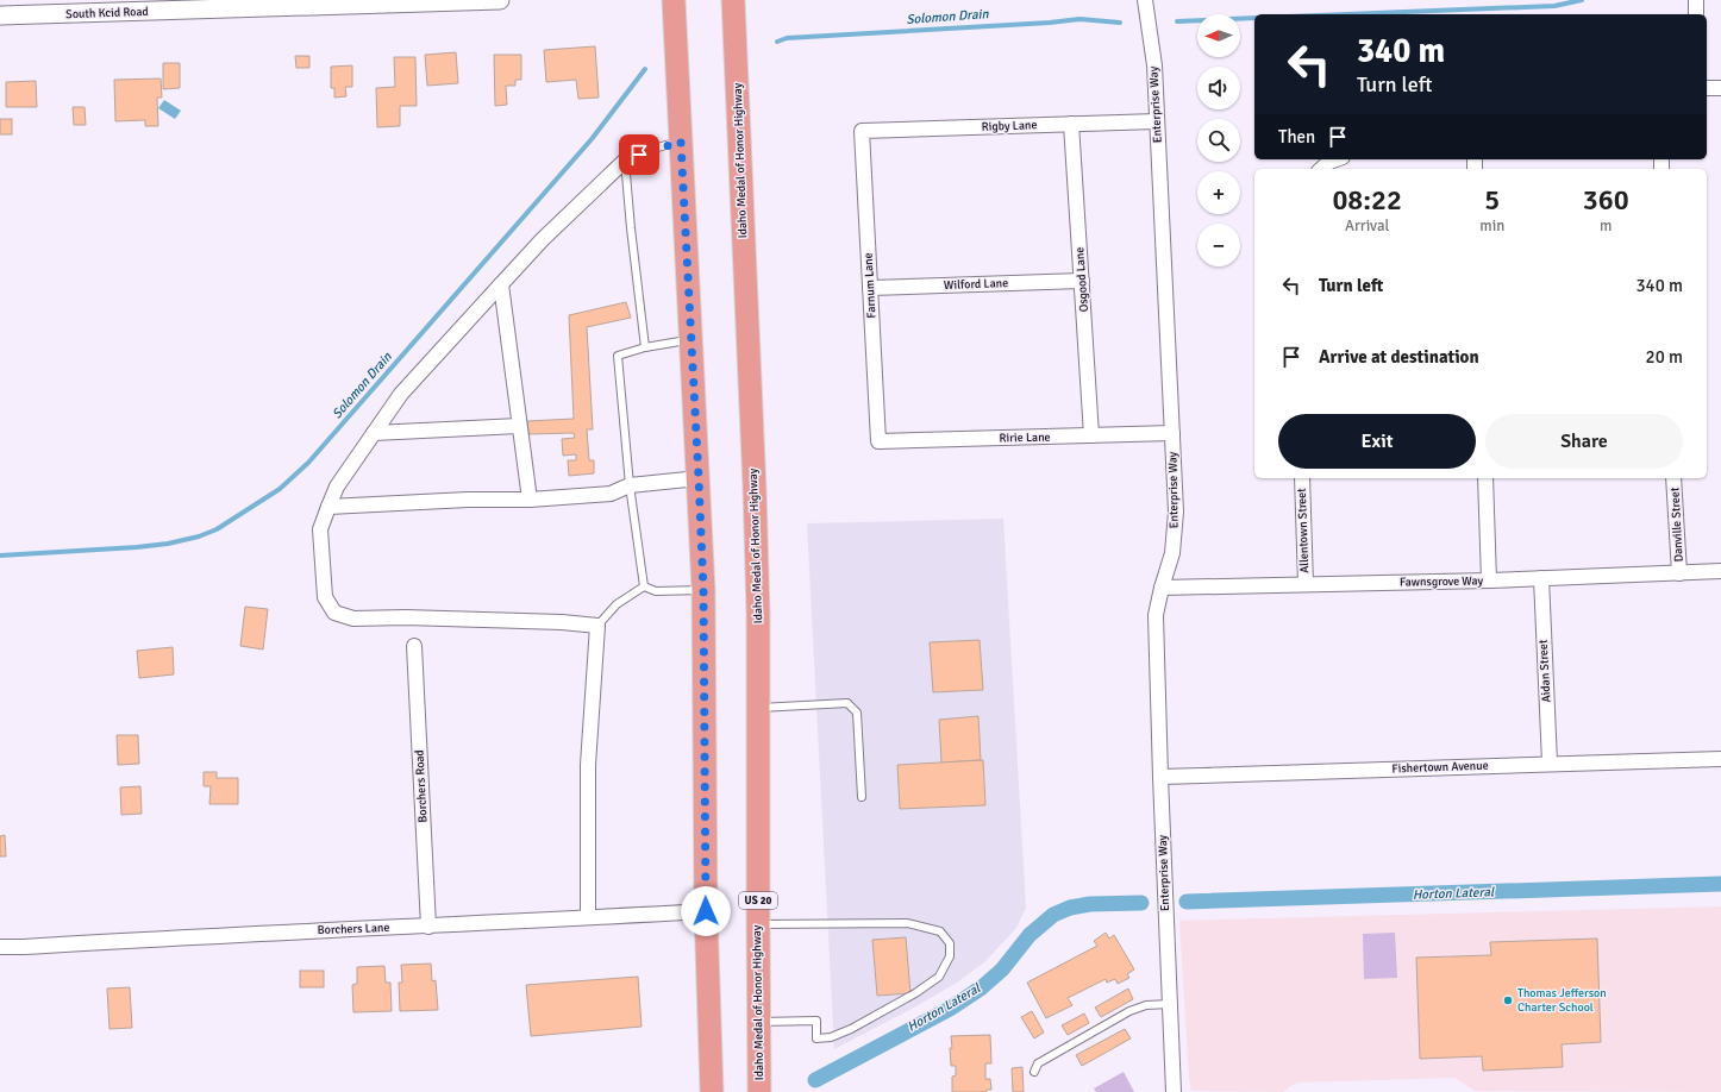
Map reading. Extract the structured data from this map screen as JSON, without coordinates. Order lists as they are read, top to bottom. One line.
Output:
{"streets":{"main road":["Idaho Medal of Honor Highway","US 20"],"street":["South Kcid Road","Enterprise Way","Rigby Lane","Osgood Lane","Wilford Lane","Farnum Lane","Ririe Lane","Danville Street","Allentown Street","Fawnsgrove Way","Aidan Street","Fishertown Avenue","Borchers Road","Borchers Lane"]},"crossings":[["Enterprise Way","Rigby Lane"],["Enterprise Way","Ririe Lane"],["Enterprise Way","Fawnsgrove Way"],["Enterprise Way","Fishertown Avenue"],["Rigby Lane","Osgood Lane"],["Rigby Lane","Farnum Lane"],["Osgood Lane","Wilford Lane"],["Osgood Lane","Ririe Lane"],["Wilford Lane","Farnum Lane"],["Farnum Lane","Ririe Lane"],["Danville Street","Fawnsgrove Way"],["Allentown Street","Fawnsgrove Way"],["Fawnsgrove Way","Aidan Street"],["Aidan Street","Fishertown Avenue"],["Borchers Road","Borchers Lane"]],"water":["Solomon Drain","Horton Lateral"],"places":["Thomas Jefferson Charter School"],"north":"left","page":{"map_buttons":["+","−"],"turn":["340 m","Turn left"],"then":"Then","eta":["08:22","Arrival","5","min","360","m"],"list":[{"name":"Turn left","value":"340 m"},{"name":"Arrive at destination","value":"20 m"}],"buttons":["Exit","Share"]}}
